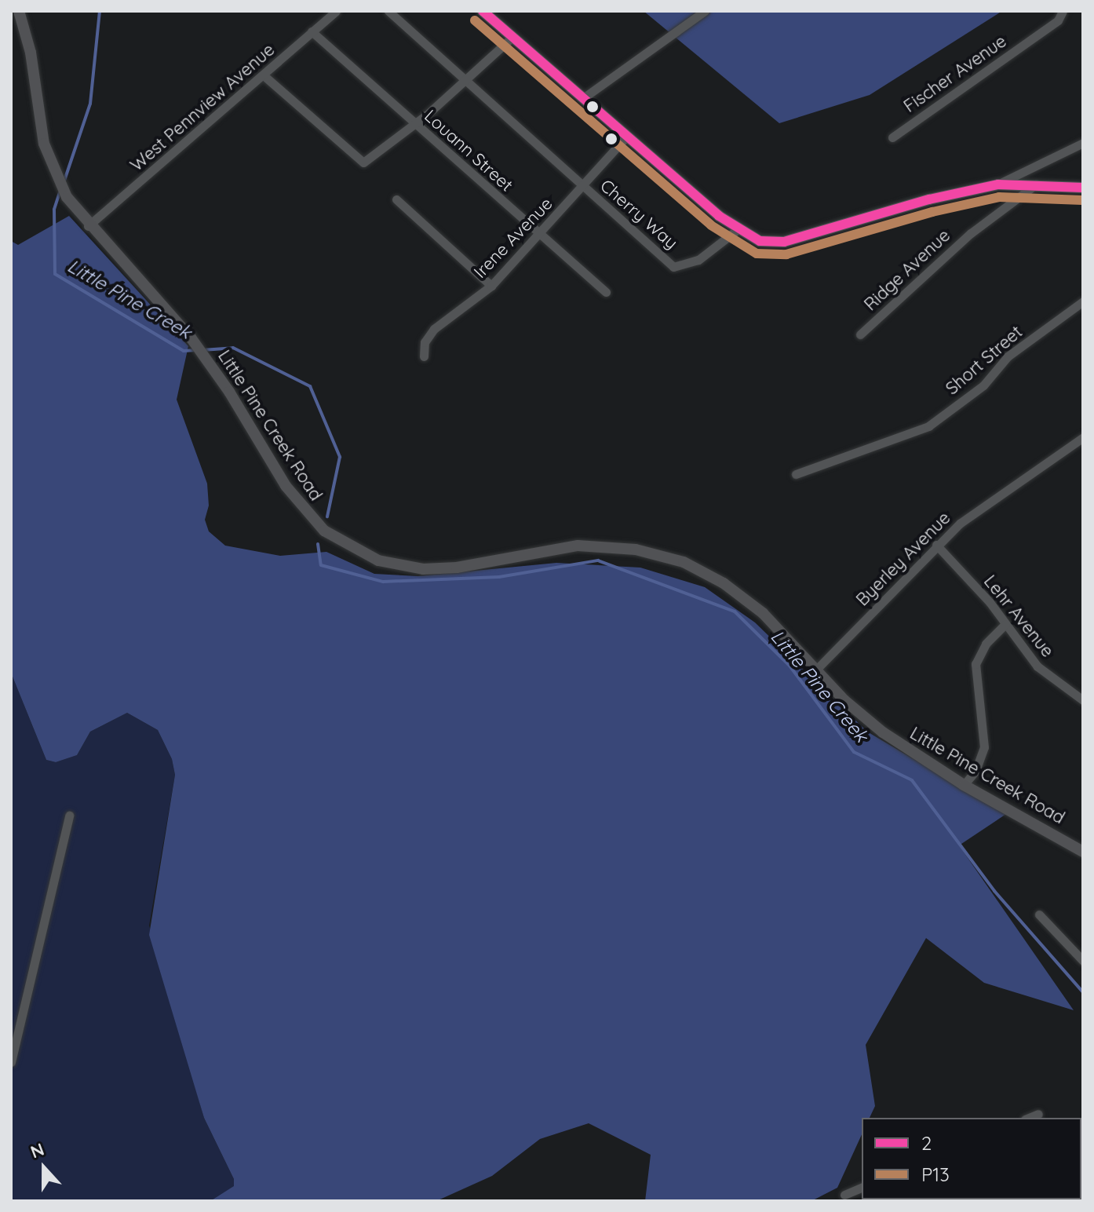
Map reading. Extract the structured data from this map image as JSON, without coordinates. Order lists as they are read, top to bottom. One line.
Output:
{"streets":{"street":["Fischer Avenue","West Pennview Avenue","Louann Street","Cherry Way","Irene Avenue","Ridge Avenue","Short Street","Little Pine Creek Road","Byerley Avenue","Lehr Avenue"]},"crossings":[["West Pennview Avenue","Louann Street"],["West Pennview Avenue","Little Pine Creek Road"],["Louann Street","Irene Avenue"],["Cherry Way","Irene Avenue"],["Little Pine Creek Road","Byerley Avenue"],["Byerley Avenue","Lehr Avenue"]],"water":["Little Pine Creek"],"lines":["transit line 2","transit line P13"],"legend":["2","P13"],"north":"top"}
